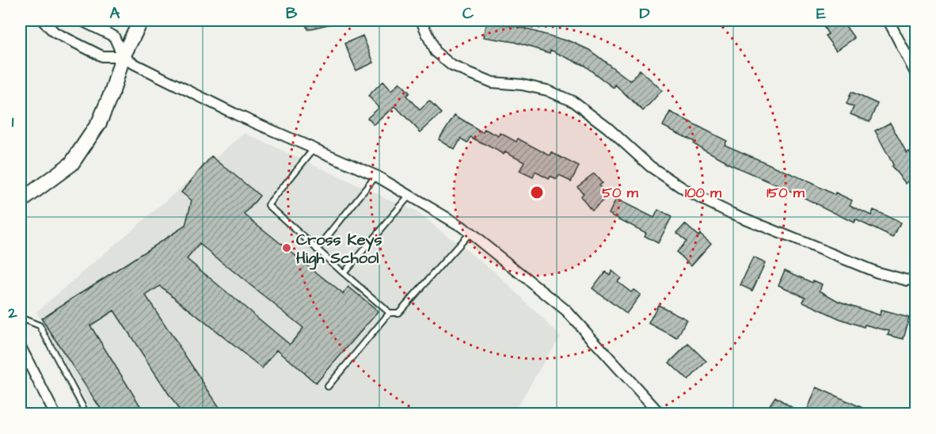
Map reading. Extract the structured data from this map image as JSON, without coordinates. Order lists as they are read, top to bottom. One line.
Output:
{"places":["Cross Keys High School"],"grid":{"columns":["A","B","C","D","E"],"rows":["1","2"]},"rings":["50 m","100 m","150 m"]}
